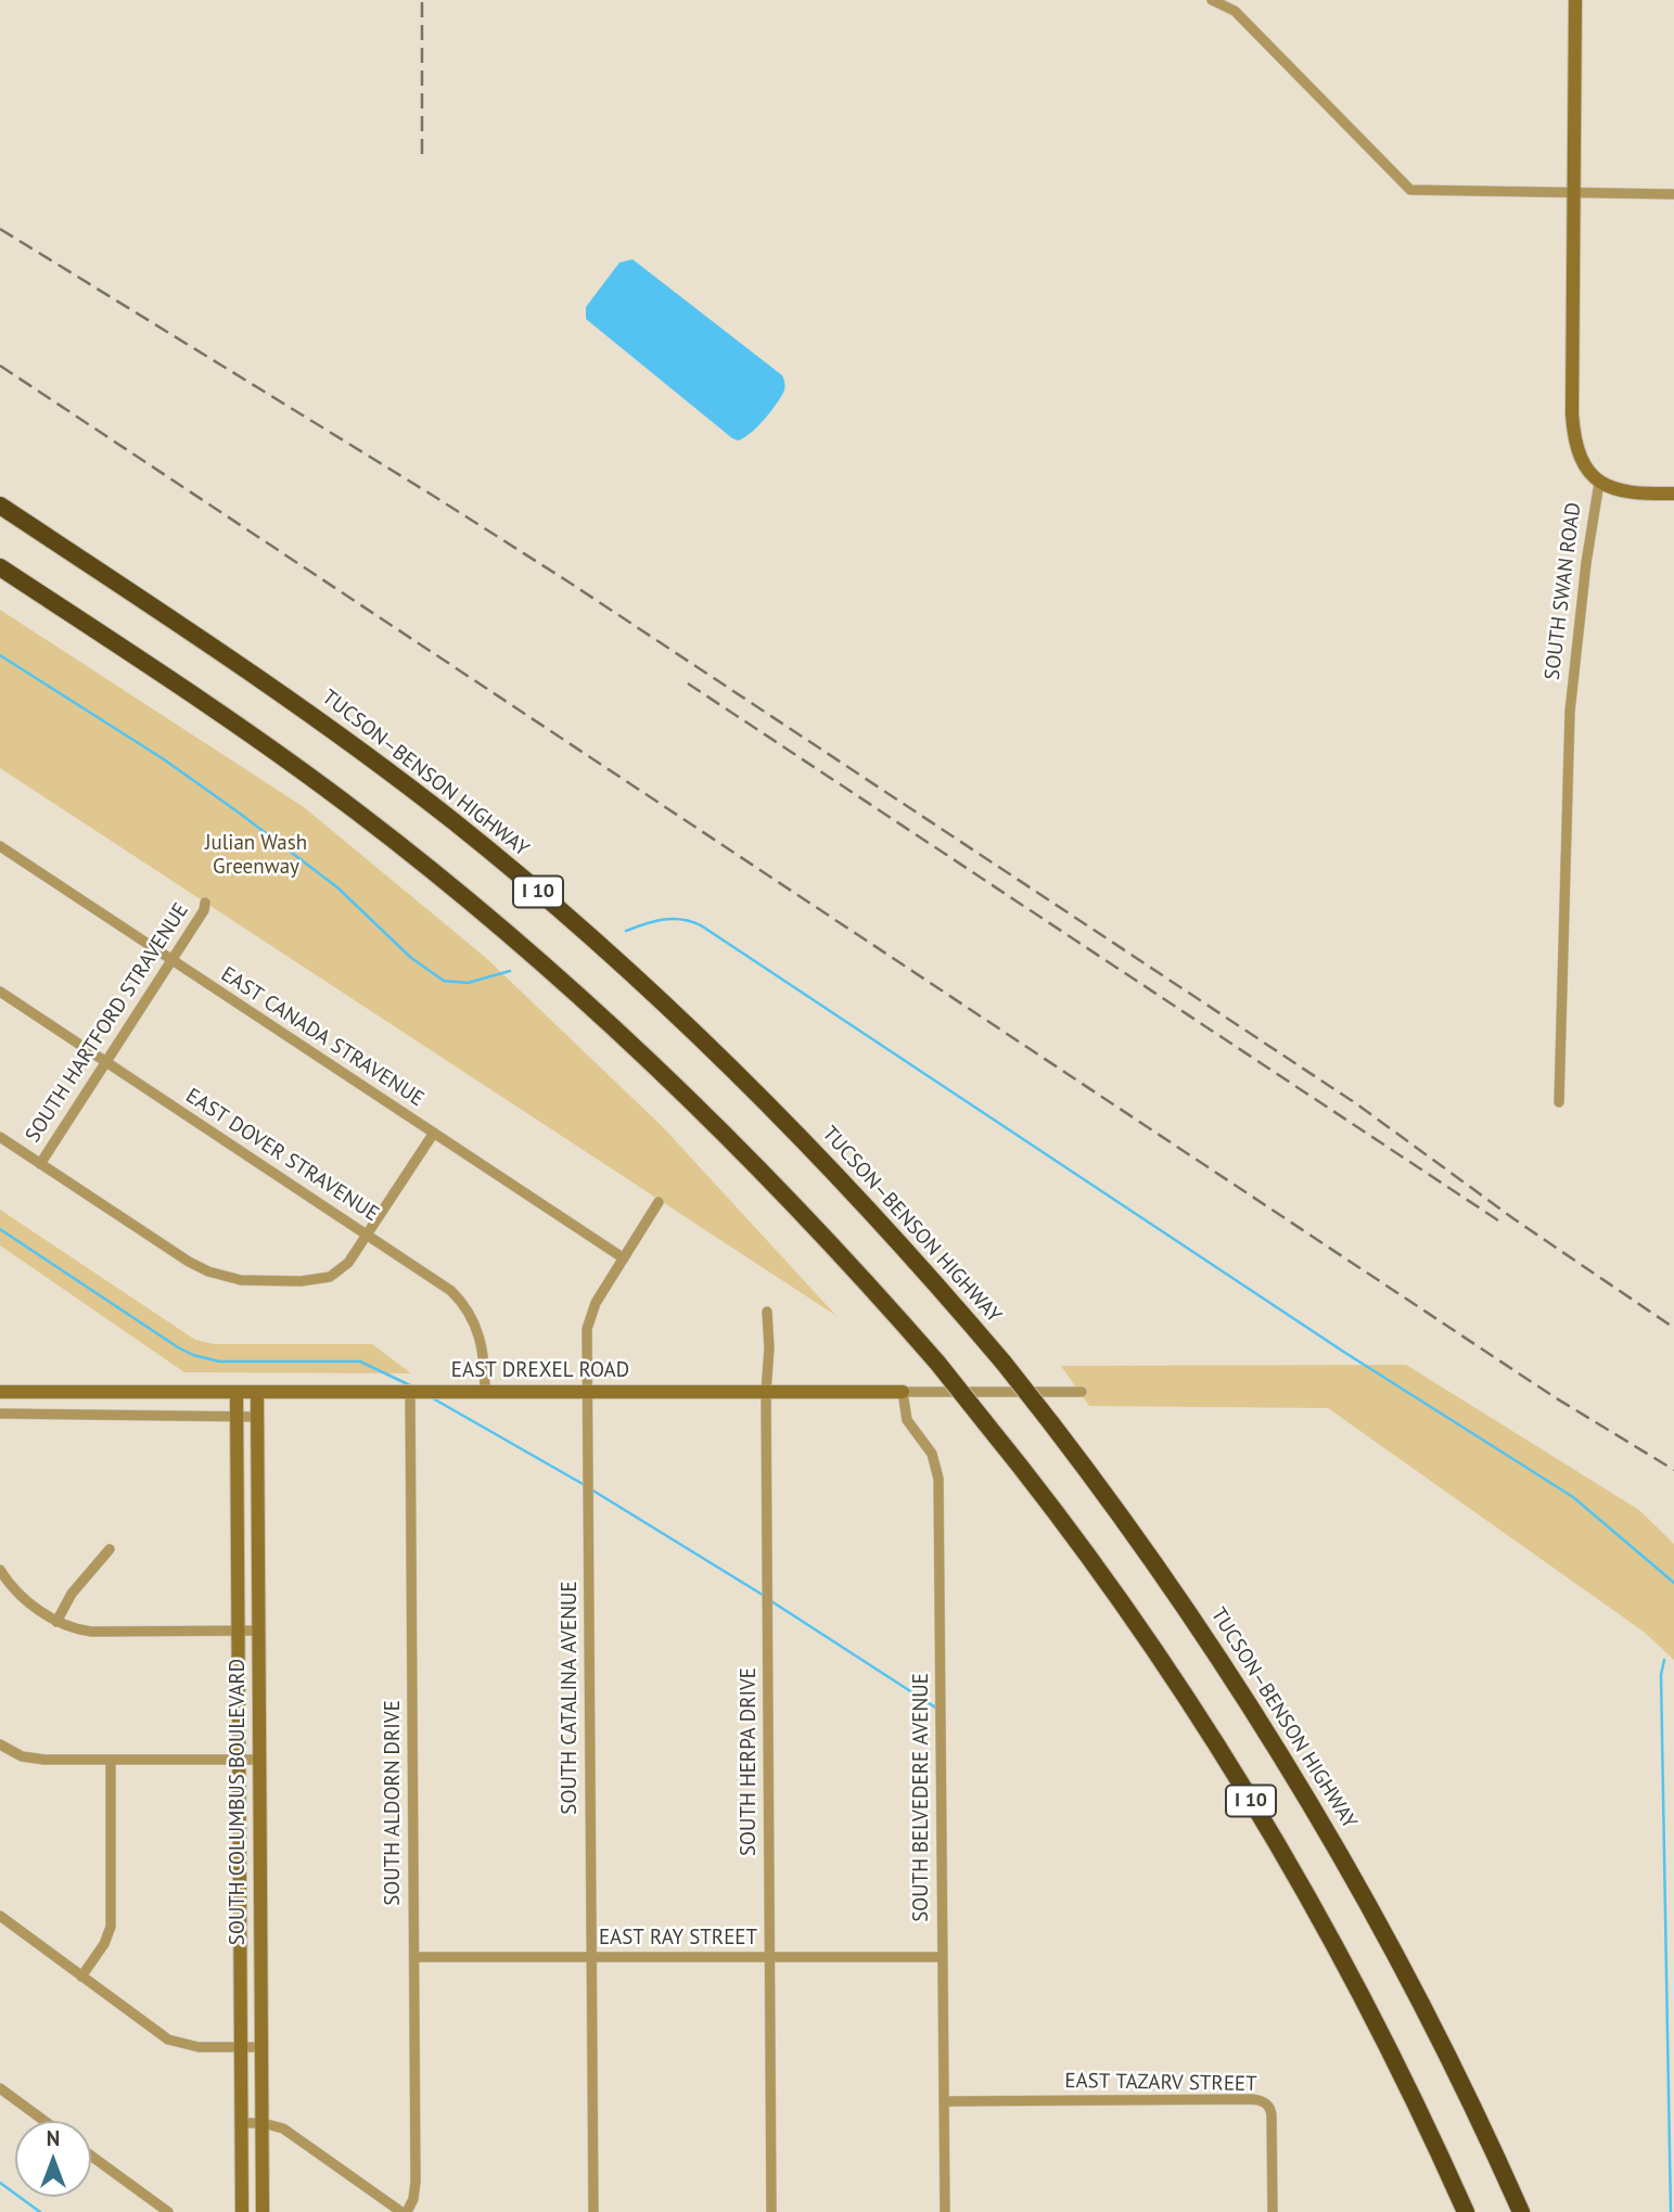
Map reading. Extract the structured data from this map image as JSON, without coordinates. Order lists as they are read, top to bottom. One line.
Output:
{"streets":{"highway":["TUCSON–BENSON HIGHWAY","I 10"],"street":["SOUTH SWAN ROAD","SOUTH HARTFORD STRAVENUE","EAST CANADA STRAVENUE","EAST DOVER STRAVENUE","EAST DREXEL ROAD","SOUTH CATALINA AVENUE","SOUTH HERPA DRIVE","SOUTH BELVEDERE AVENUE","SOUTH COLUMBUS BOULEVARD","SOUTH ALDORN DRIVE","EAST RAY STREET","EAST TAZARV STREET"]},"crossings":[["SOUTH HARTFORD STRAVENUE","EAST CANADA STRAVENUE"],["SOUTH HARTFORD STRAVENUE","EAST DOVER STRAVENUE"],["EAST CANADA STRAVENUE","SOUTH CATALINA AVENUE"],["EAST DOVER STRAVENUE","EAST DREXEL ROAD"],["EAST DREXEL ROAD","SOUTH CATALINA AVENUE"],["EAST DREXEL ROAD","SOUTH HERPA DRIVE"],["EAST DREXEL ROAD","SOUTH BELVEDERE AVENUE"],["EAST DREXEL ROAD","SOUTH COLUMBUS BOULEVARD"],["EAST DREXEL ROAD","SOUTH ALDORN DRIVE"],["SOUTH CATALINA AVENUE","EAST RAY STREET"],["SOUTH HERPA DRIVE","EAST RAY STREET"],["SOUTH BELVEDERE AVENUE","EAST RAY STREET"],["SOUTH BELVEDERE AVENUE","EAST TAZARV STREET"],["SOUTH ALDORN DRIVE","EAST RAY STREET"]],"parks":["Julian Wash Greenway"],"north":"top"}
